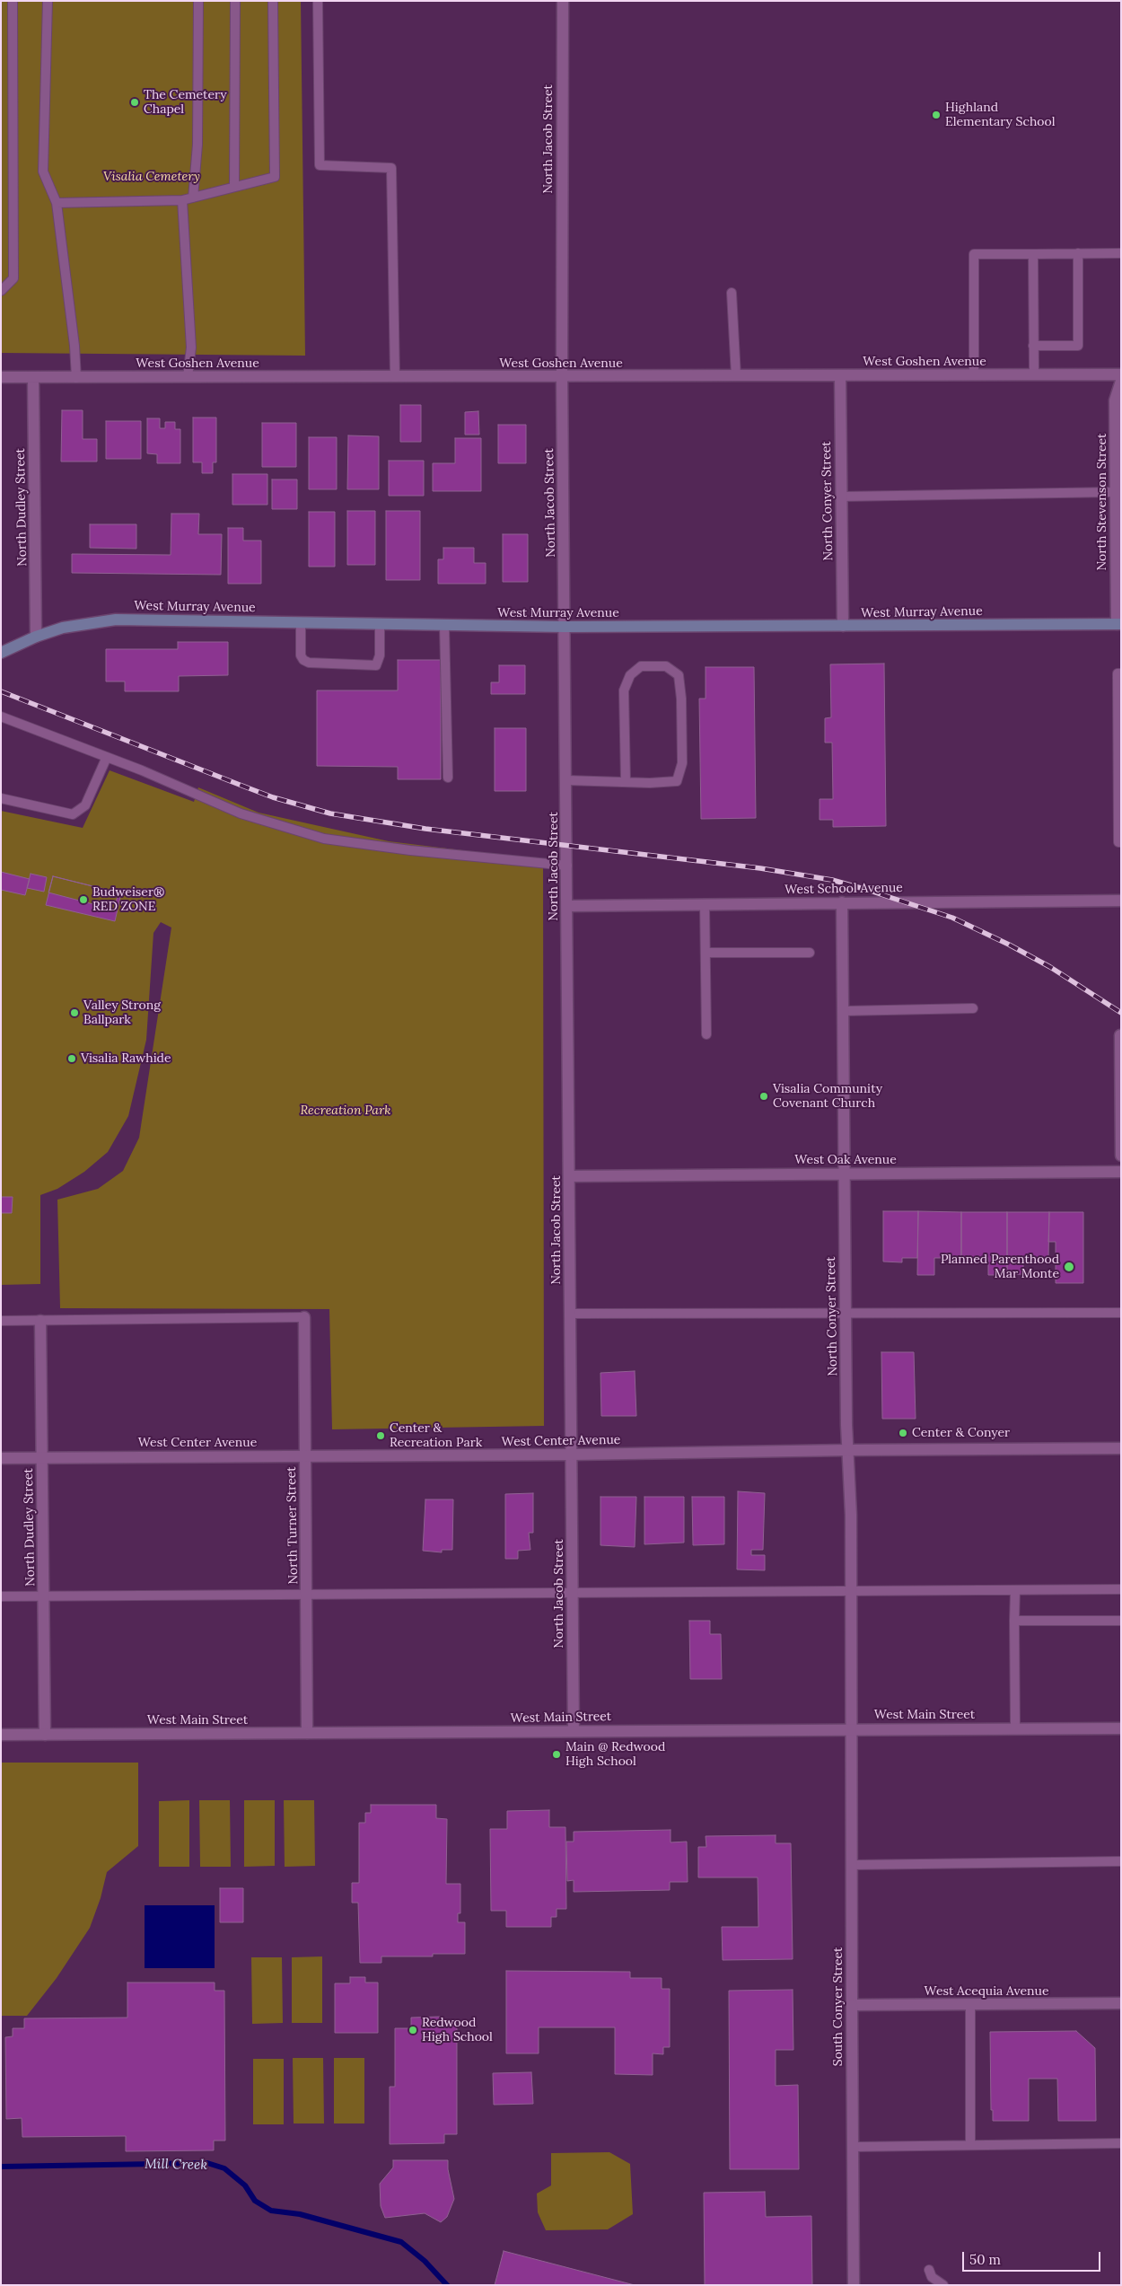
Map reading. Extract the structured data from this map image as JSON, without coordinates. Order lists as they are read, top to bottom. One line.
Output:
{"streets":{"main road":["West Murray Avenue"],"street":["North Jacob Street","West Goshen Avenue","North Conyer Street","North Stevenson Street","North Dudley Street","West School Avenue","West Oak Avenue","West Center Avenue","North Turner Street","West Main Street","West Acequia Avenue","South Conyer Street"]},"crossings":[["North Jacob Street","West Goshen Avenue"],["North Jacob Street","West Murray Avenue"],["North Jacob Street","West School Avenue"],["North Jacob Street","West Oak Avenue"],["North Jacob Street","West Center Avenue"],["North Jacob Street","West Main Street"],["West Goshen Avenue","North Conyer Street"],["West Goshen Avenue","North Dudley Street"],["North Conyer Street","West Murray Avenue"],["North Conyer Street","West School Avenue"],["North Conyer Street","West Oak Avenue"],["North Conyer Street","West Center Avenue"],["North Conyer Street","West Main Street"],["North Conyer Street","South Conyer Street"],["North Stevenson Street","West Murray Avenue"],["North Dudley Street","West Murray Avenue"],["North Dudley Street","West Center Avenue"],["North Dudley Street","West Main Street"],["West Center Avenue","North Turner Street"],["North Turner Street","West Main Street"],["West Main Street","South Conyer Street"],["West Acequia Avenue","South Conyer Street"]],"water":["Mill Creek"],"parks":["Visalia Cemetery","Recreation Park"],"places":["The Cemetery Chapel","Highland Elementary School","Budweiser® RED ZONE","Valley Strong Ballpark","Visalia Rawhide","Visalia Community Covenant Church","Planned Parenthood Mar Monte","Center & Conyer","Center & Recreation Park","Main @ Redwood High School","Redwood High School"],"scale_bar":"50 m"}
